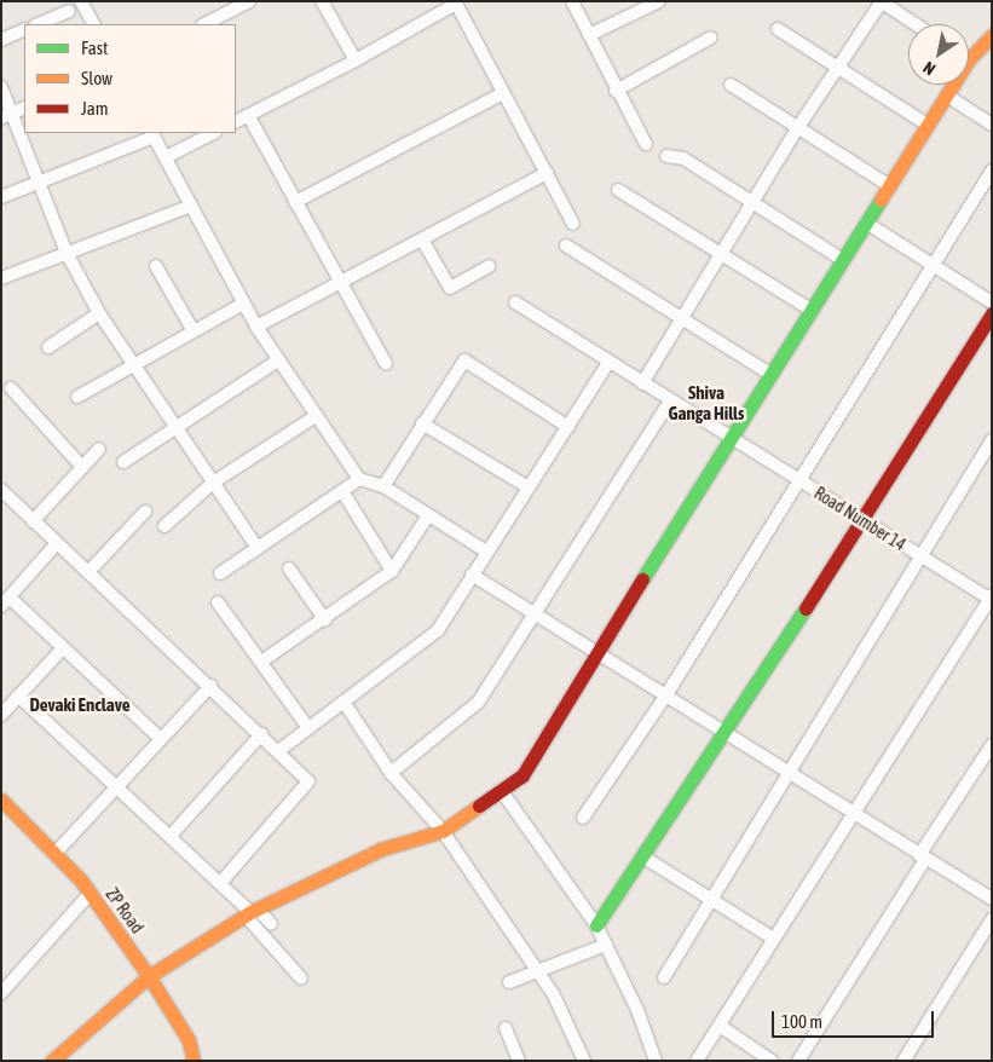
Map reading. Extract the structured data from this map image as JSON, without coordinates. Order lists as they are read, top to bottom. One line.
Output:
{"streets":{"street":["Road Number 14","ZP Road"]},"districts":["Shiva Ganga Hills","Devaki Enclave"],"legend":["Fast","Slow","Jam"],"scale_bar":"100 m","north":"bottom left"}
